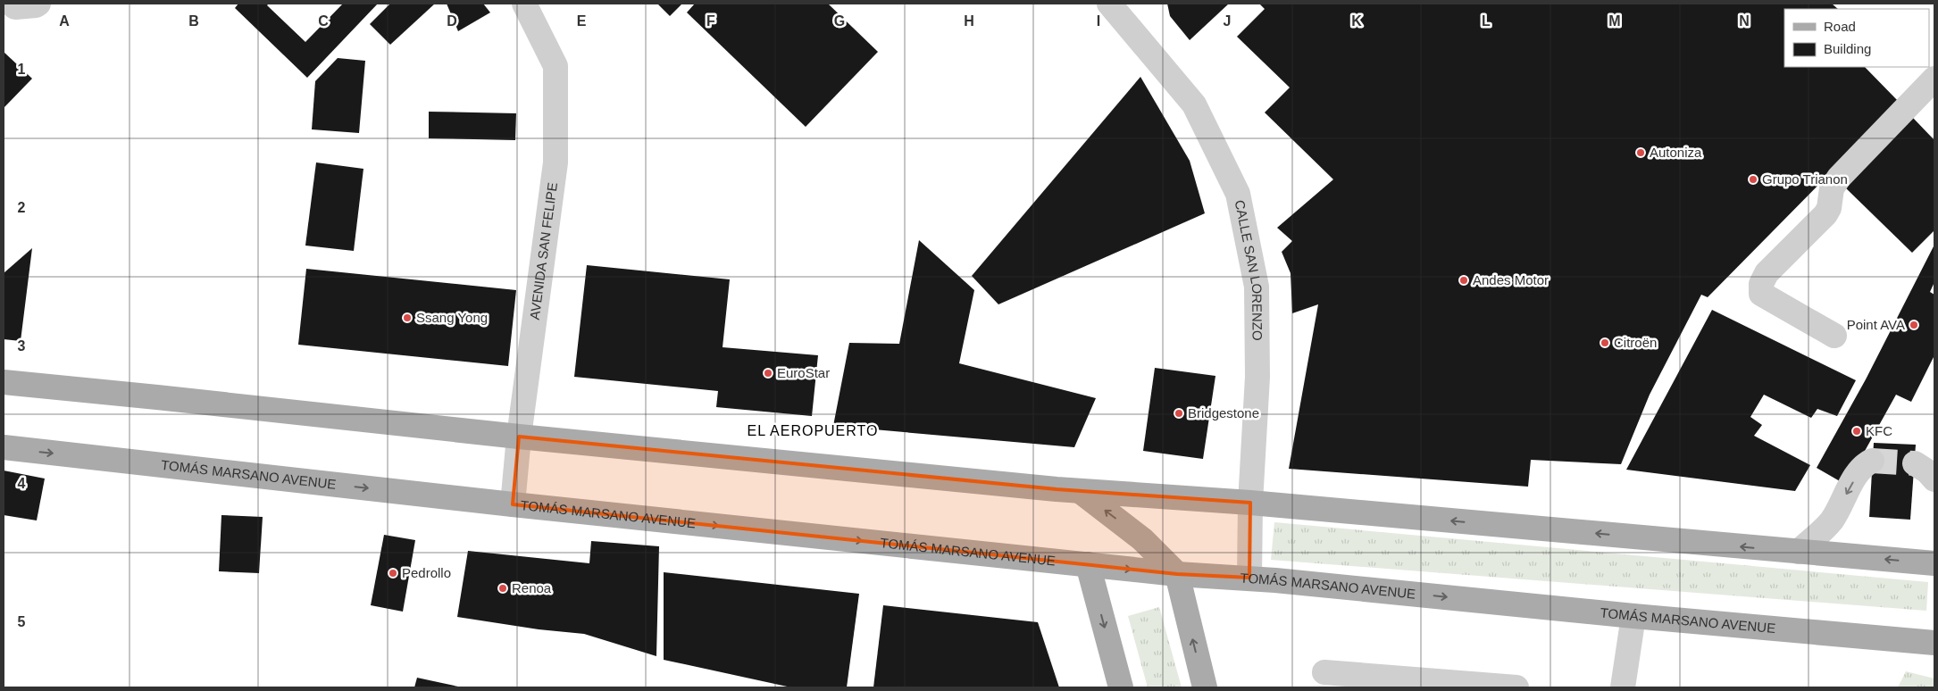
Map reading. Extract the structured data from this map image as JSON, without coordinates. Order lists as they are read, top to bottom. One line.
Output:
{"streets":{"main road":["TOMÁS MARSANO AVENUE"],"street":["AVENIDA SAN FELIPE","CALLE SAN LORENZO"]},"crossings":[["AVENIDA SAN FELIPE","TOMÁS MARSANO AVENUE"],["CALLE SAN LORENZO","TOMÁS MARSANO AVENUE"]],"districts":["EL AEROPUERTO"],"places":["Autoniza","Grupo Trianon","Andes Motor","Ssang Yong","Point AVA","Citroën","EuroStar","Bridgestone","KFC","Pedrollo","Renoa"],"legend":["Road","Building"],"grid":{"columns":["A","B","C","D","E","F","G","H","I","J","K","L","M","N"],"rows":["1","2","3","4","5"]}}
